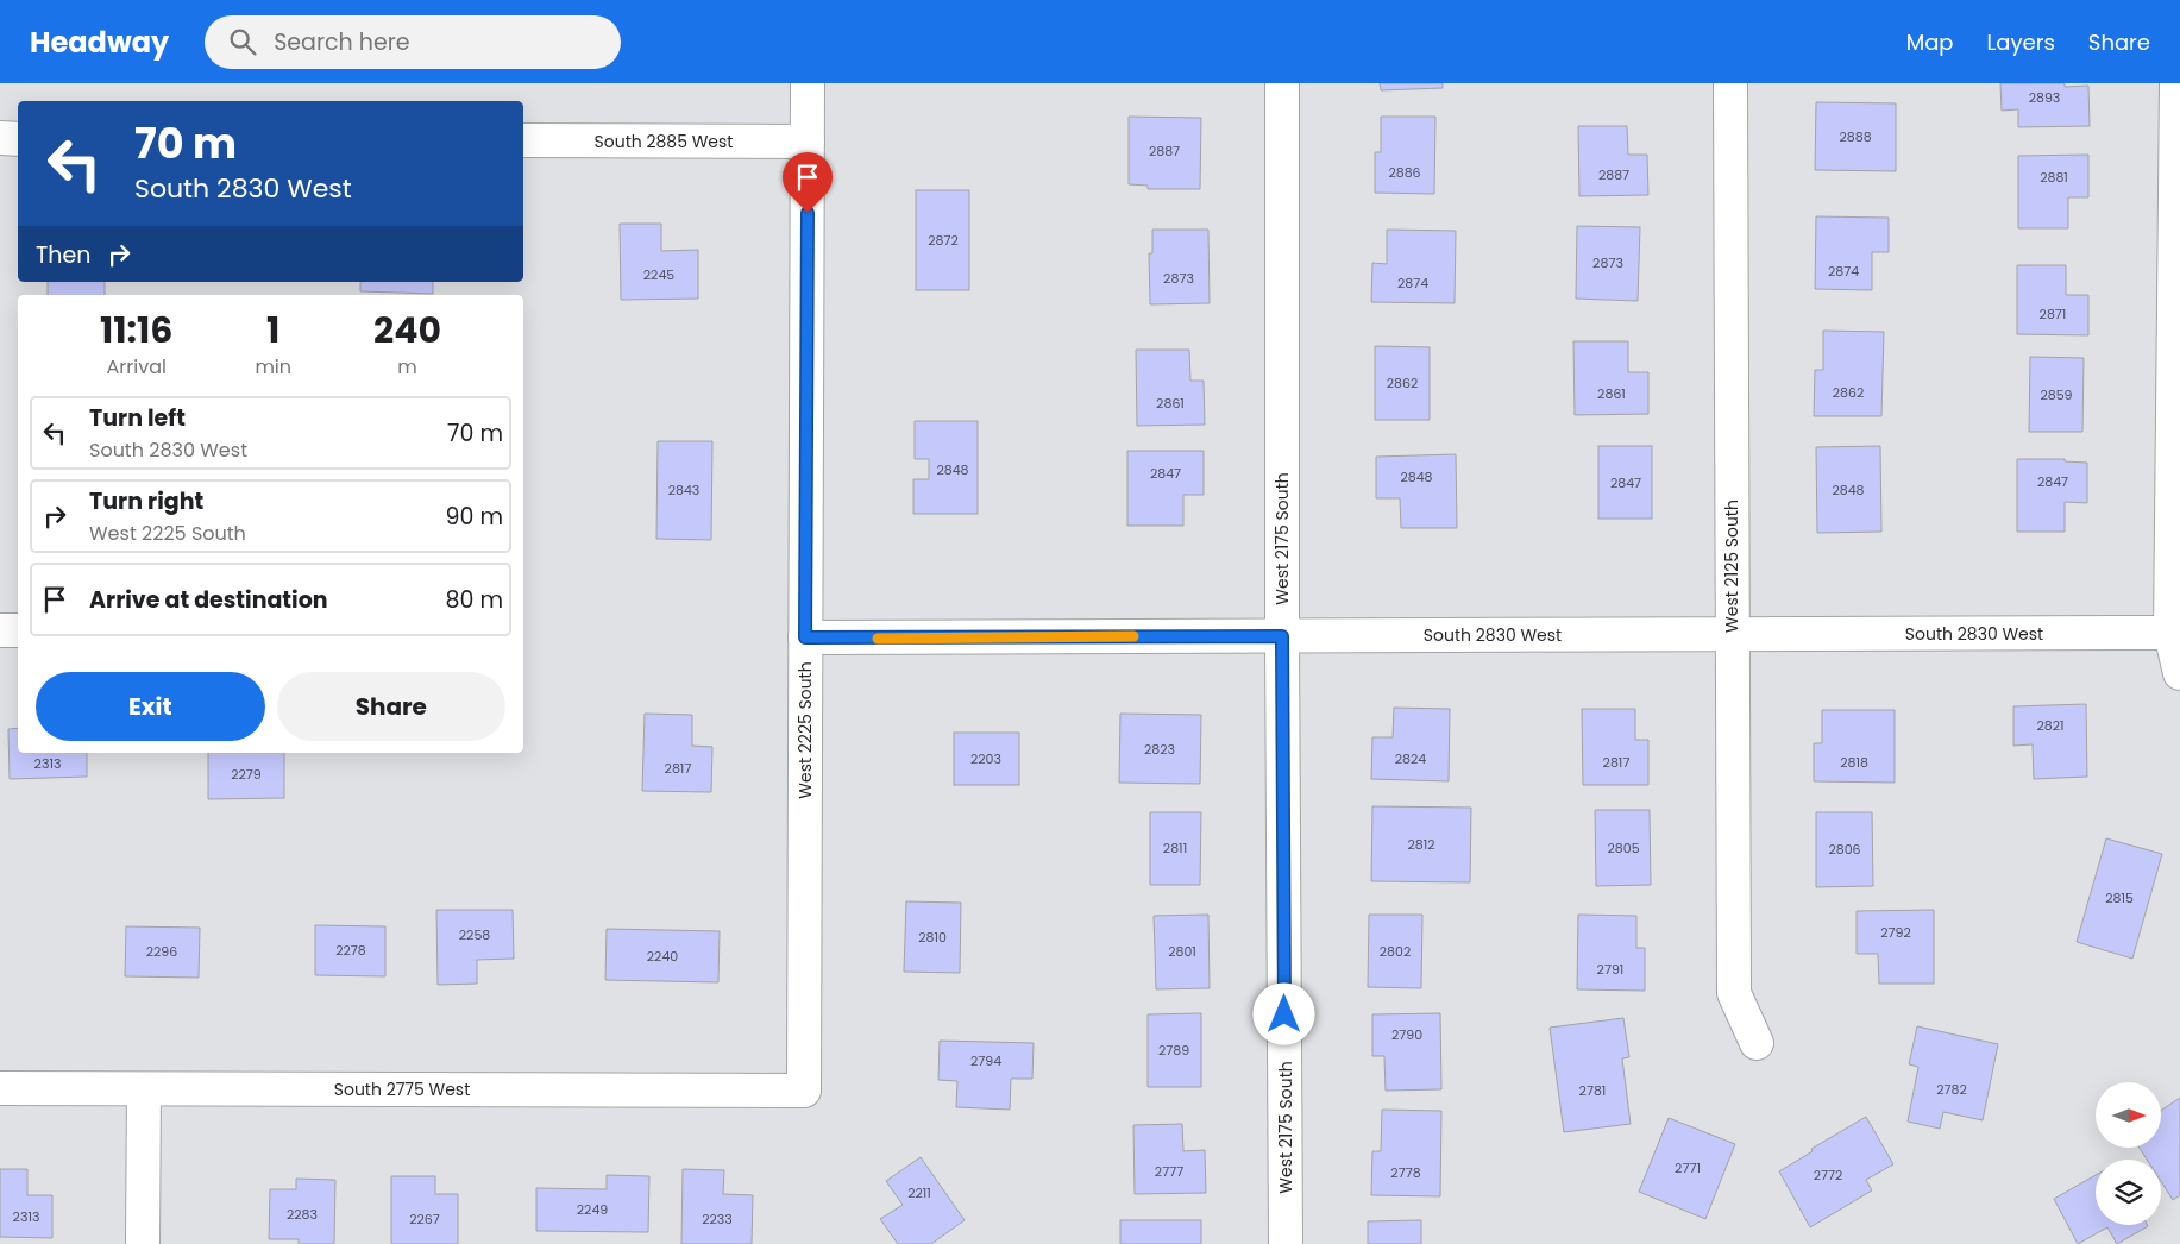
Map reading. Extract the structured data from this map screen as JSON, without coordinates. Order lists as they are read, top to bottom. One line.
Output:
{"streets":{"street":["South 2885 West","West 2175 South","West 2125 South","South 2830 West","West 2225 South","South 2775 West"]},"crossings":[["South 2885 West","West 2225 South"],["West 2175 South","South 2830 West"],["West 2125 South","South 2830 West"],["South 2830 West","West 2225 South"],["West 2225 South","South 2775 West"]],"house_numbers":["2893","2888","2887","2886","2887","2881","2872","2873","2874","2245","2873","2874","2871","2862","2862","2861","2859","2861","2848","2847","2848","2847","2847","2843","2848","2821","2823","2203","2824","2817","2818","2313","2817","2279","2812","2811","2805","2806","2815","2792","2258","2810","2278","2296","2801","2802","2240","2791","2790","2789","2794","2782","2781","2771","2777","2778","2772","2211","2249","2283","2313","2267","2233"],"north":"right","page":{"header":"Headway","search":"Search here","nav":["Map","Layers","Share"],"turn":["70 m","South 2830 West"],"then":"Then","eta":["11:16","Arrival","1","min","240","m"],"list":[{"name":"Turn left","note":"South 2830 West","value":"70 m"},{"name":"Turn right","note":"West 2225 South","value":"90 m"},{"name":"Arrive at destination","value":"80 m"}],"buttons":["Exit","Share"]}}
